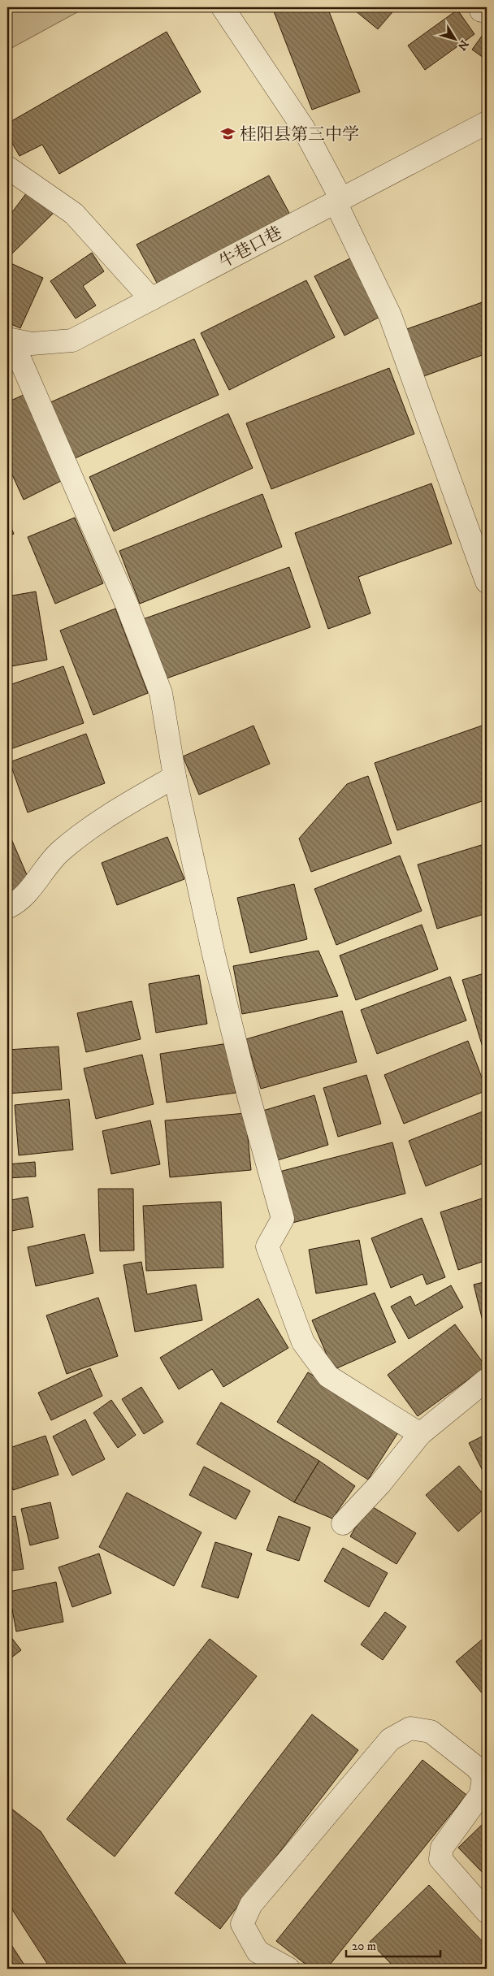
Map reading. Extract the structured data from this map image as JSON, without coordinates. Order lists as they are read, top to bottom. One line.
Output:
{"streets":{"street":["牛巷口巷"]},"places":{"school or university":["桂阳县第三中学"]},"scale_bar":"20 m","north":"bottom right"}
